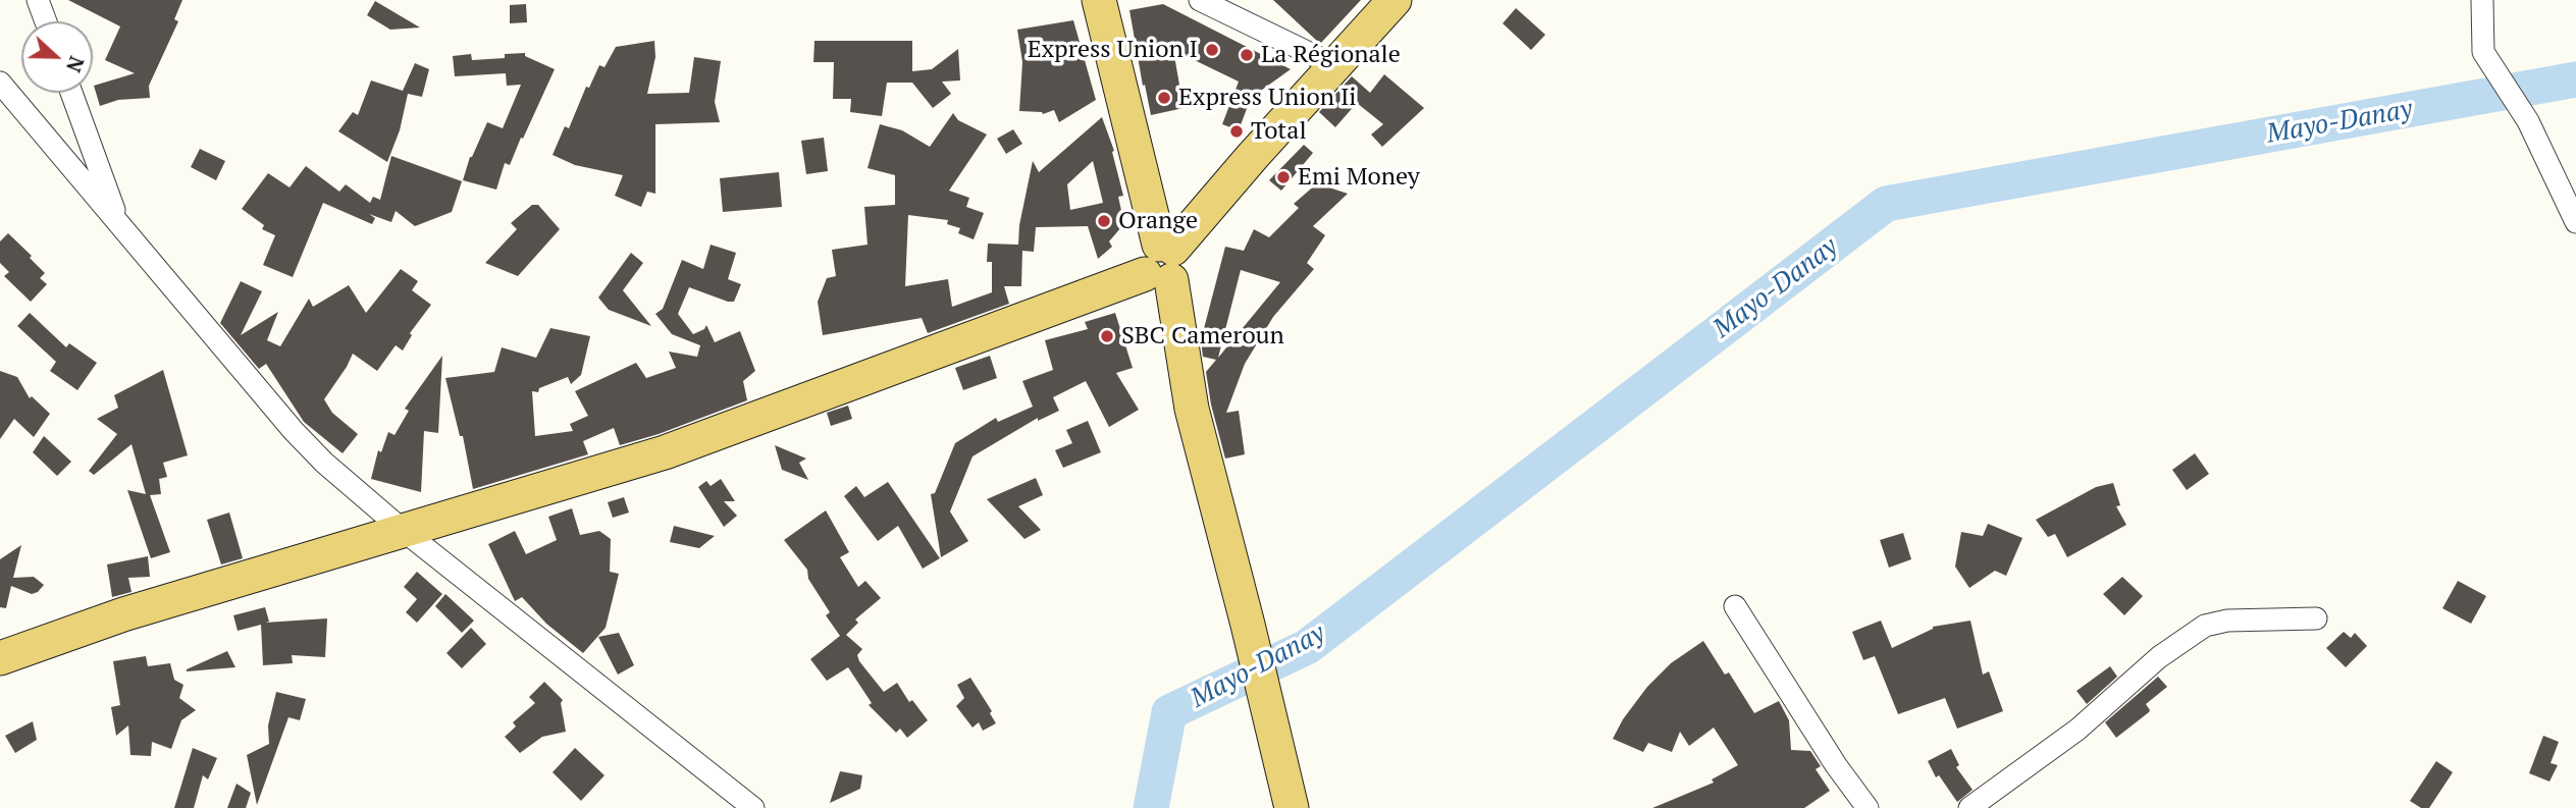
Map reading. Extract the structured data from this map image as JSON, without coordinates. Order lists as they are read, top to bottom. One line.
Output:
{"water":["Mayo-Danay"],"places":["Express Union I","La Régionale","Express Union Ii","Total","Emi Money","Orange","SBC Cameroun"],"north":"right"}
